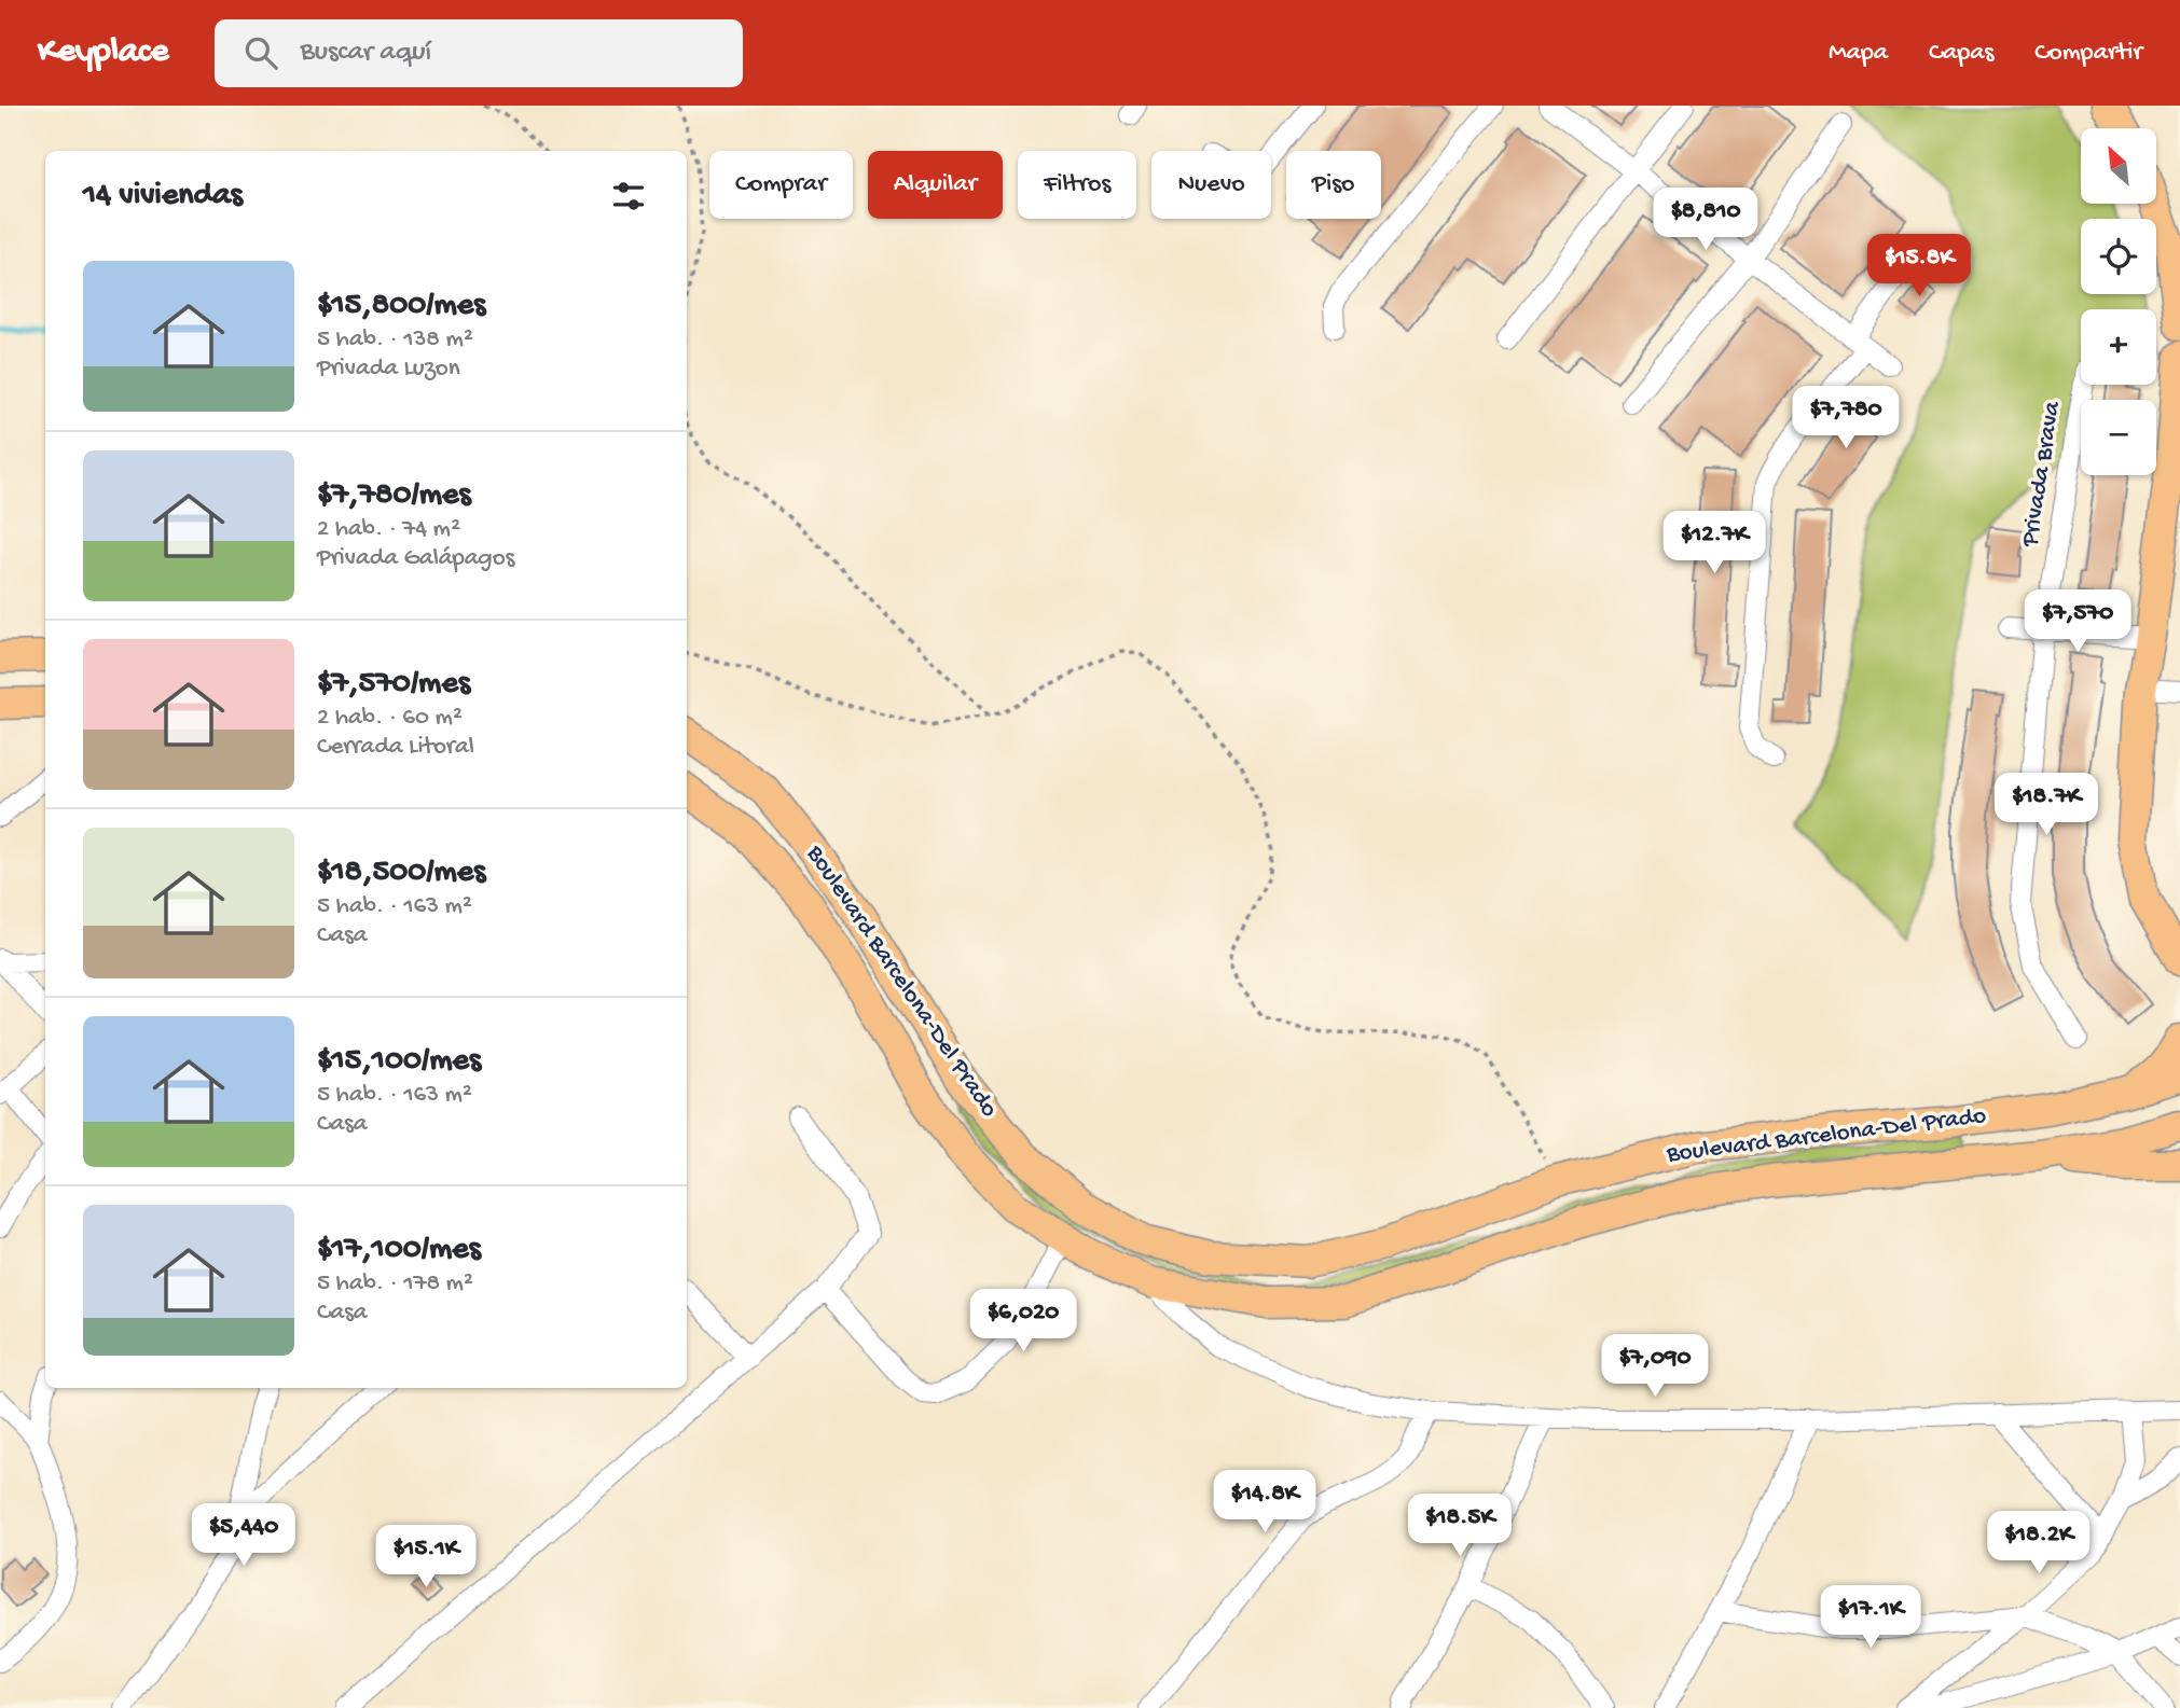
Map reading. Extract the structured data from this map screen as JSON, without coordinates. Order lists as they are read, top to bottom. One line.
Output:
{"streets":{"main road":["Boulevard Barcelona-Del Prado"],"street":["Privada Brava"]},"north":"top left","page":{"header":"Keyplace","search":"Buscar aquí","nav":["Mapa","Capas","Compartir"],"map_buttons":["+","−"],"chip":["Comprar","Alquilar","Filtros","Nuevo","Piso"],"heading":"14 viviendas","price":["$8,810","$15.8K","$7,780","$12.7K","$7,570","$18.7K","$6,020","$7,090","$14.8K","$18.5K","$5,440","$18.2K","$15.1K","$17.1K"],"list":[{"name":"$15,800/mes","note":"5 hab. · 138 m² · Privada Luzon"},{"name":"$7,780/mes","note":"2 hab. · 74 m² · Privada Galápagos"},{"name":"$7,570/mes","note":"2 hab. · 60 m² · Cerrada Litoral"},{"name":"$18,500/mes","note":"5 hab. · 163 m² · Casa"},{"name":"$15,100/mes","note":"5 hab. · 163 m² · Casa"},{"name":"$17,100/mes","note":"5 hab. · 178 m² · Casa"}]}}
